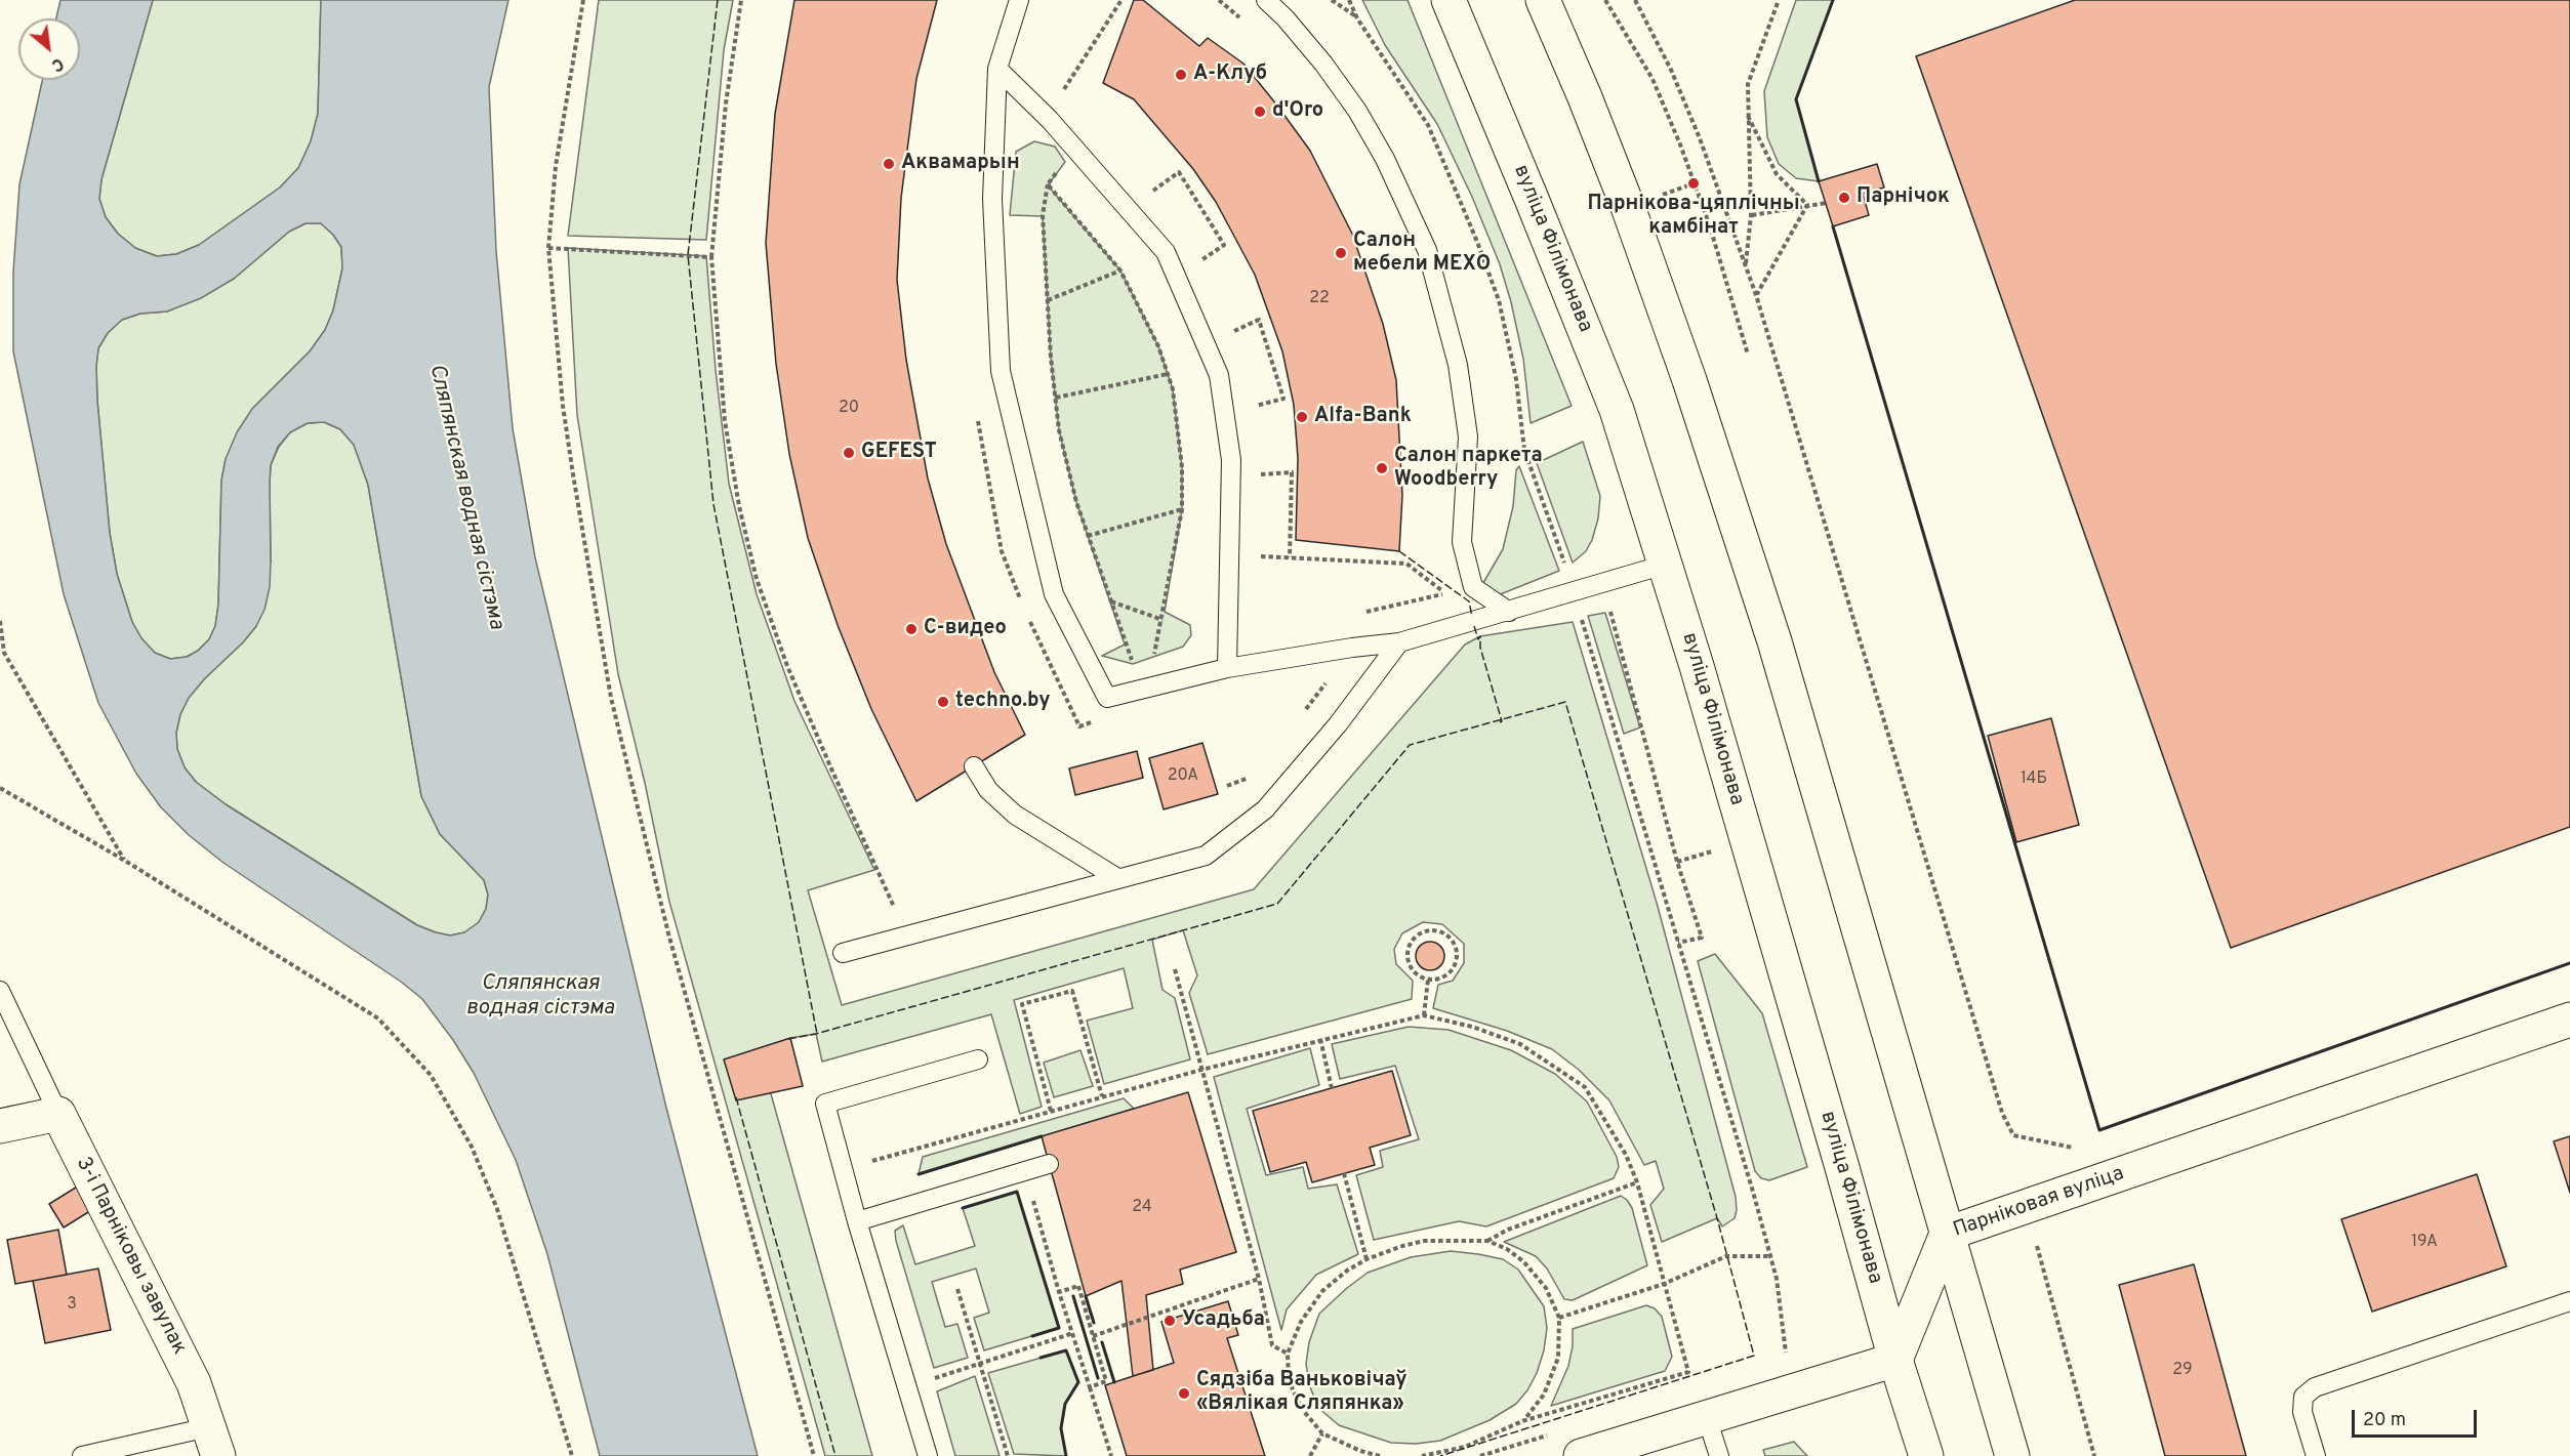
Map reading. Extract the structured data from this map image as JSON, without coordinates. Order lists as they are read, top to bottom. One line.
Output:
{"streets":{"main road":["вуліца Філімонава","Парніковая вуліца","3-і Парніковы завулак"]},"crossings":[["вуліца Філімонава","Парніковая вуліца"]],"water":["Сляпянская водная сістэма"],"places":["А-Клуб","d'Oro","Аквамарын","Парнікова-цяплічны камбінат","Парнічoк","Салон мебели MEXO","Alfa-Bank","GEFEST","Салон паркета Woodberry","С-видео","techno.by","Усадьба","Сядзіба Ваньковічаў «Вялікая Сляпянка»"],"house_numbers":["22","20","20А","14Б","24","19А","3","29"],"scale_bar":"20 m","north":"bottom right"}
